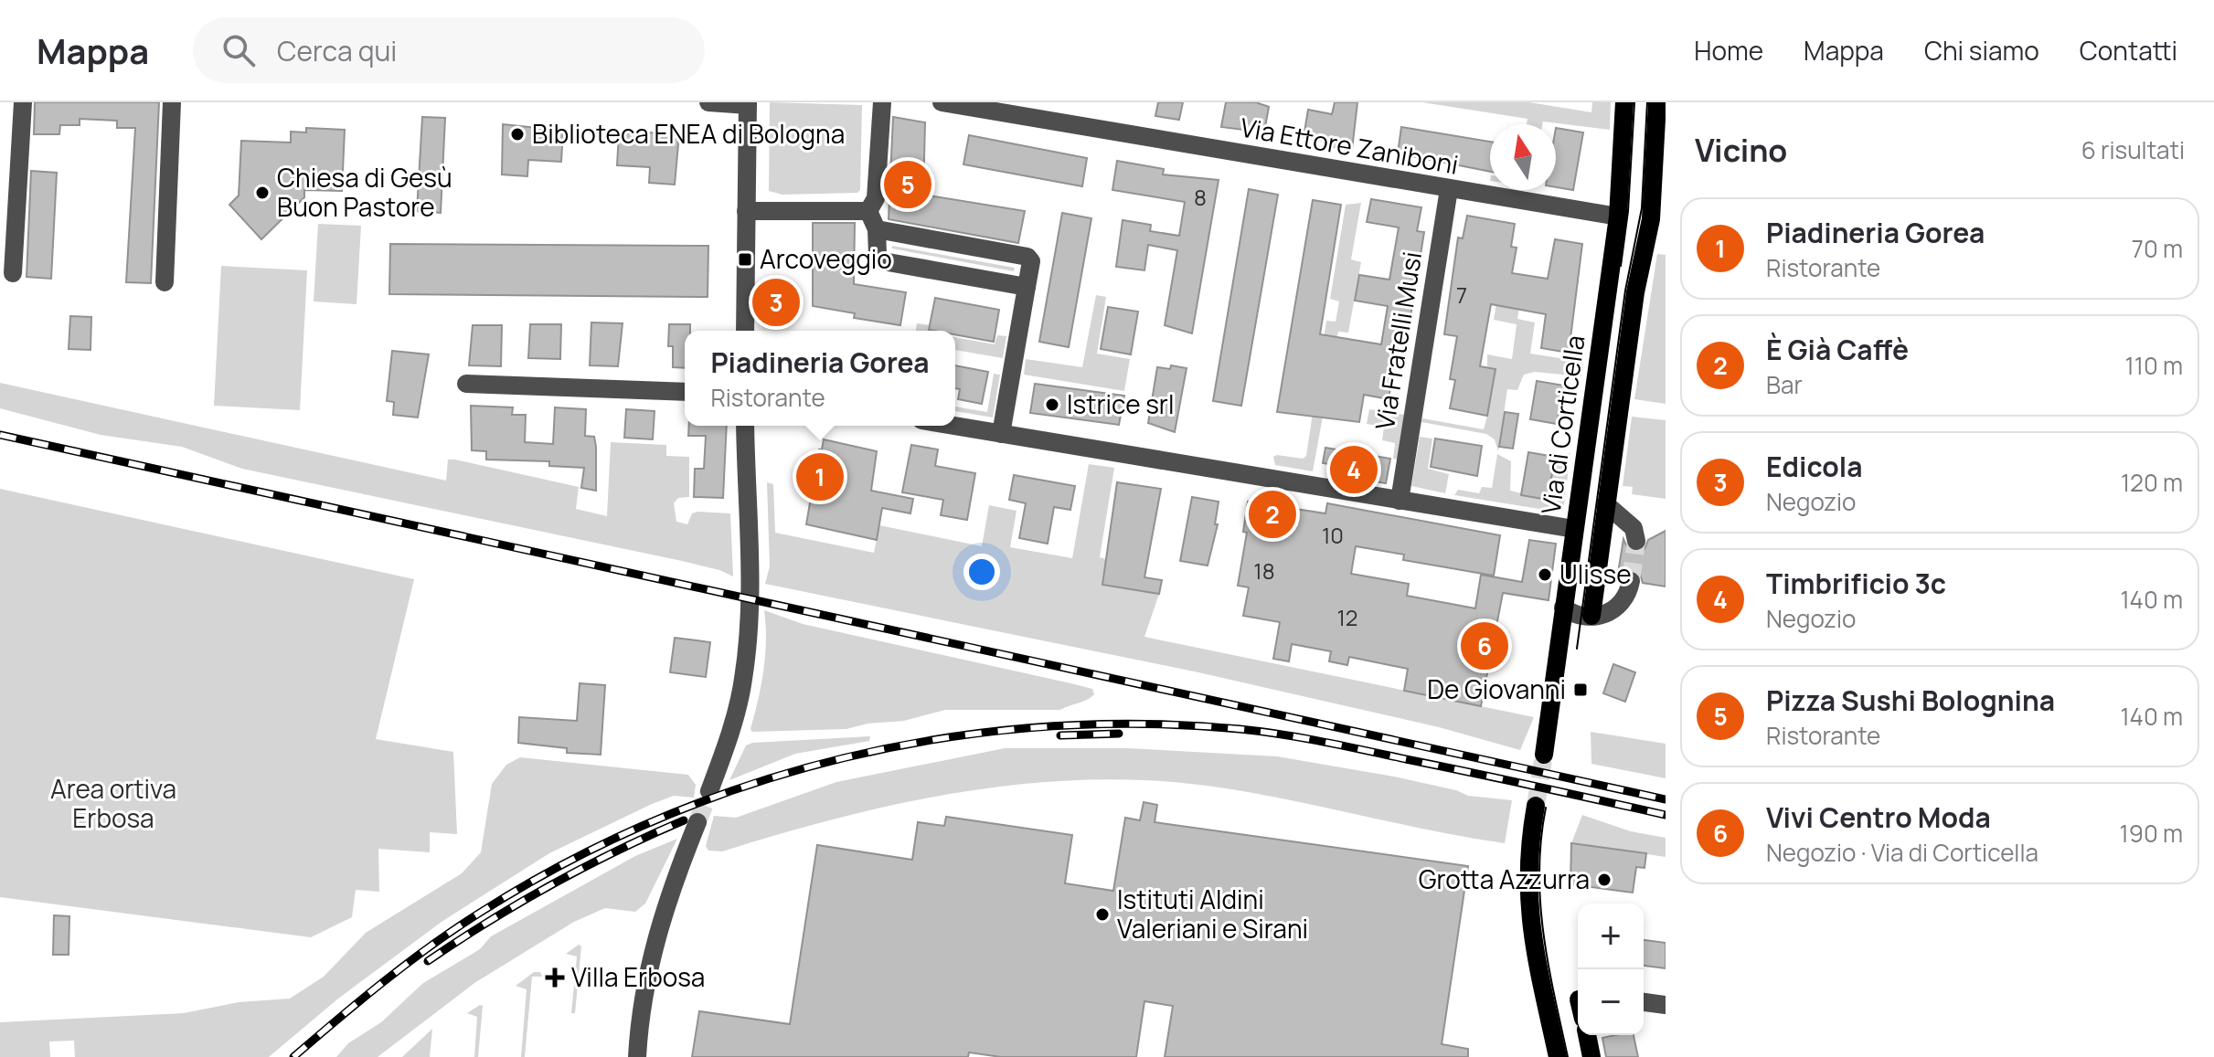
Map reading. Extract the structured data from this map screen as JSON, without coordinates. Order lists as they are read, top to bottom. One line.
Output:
{"streets":{"main road":["Via di Corticella"],"street":["Via Ettore Zaniboni","Via Fratelli Musi"]},"crossings":[["Via Ettore Zaniboni","Via Fratelli Musi"],["Via Ettore Zaniboni","Via di Corticella"]],"parks":["Area ortiva Erbosa"],"places":{"other":["Biblioteca ENEA di Bologna","Chiesa di Gesù Buon Pastore","Istrice srl","Ulisse","Grotta Azzurra","Istituti Aldini Valeriani e Sirani"],"transit":["Arcoveggio","De Giovanni"],"health":["Villa Erbosa"]},"house_numbers":["8","7","10","18","12"],"north":"top","page":{"header":"Mappa","search":"Cerca qui","nav":["Home","Mappa","Chi siamo","Contatti"],"heading":["Vicino","6 risultati"],"pins":["5","3","4","1","2","6"],"list":[{"mark":"1","name":"Piadineria Gorea","note":"Ristorante","value":"70 m"},{"mark":"2","name":"È Già Caffè","note":"Bar","value":"110 m"},{"mark":"3","name":"Edicola","note":"Negozio","value":"120 m"},{"mark":"4","name":"Timbrificio 3c","note":"Negozio","value":"140 m"},{"mark":"5","name":"Pizza Sushi Bolognina","note":"Ristorante","value":"140 m"},{"mark":"6","name":"Vivi Centro Moda","note":"Negozio · Via di Corticella","value":"190 m"}],"popup":["Piadineria Gorea","Ristorante"],"map_buttons":["+","−"]}}
